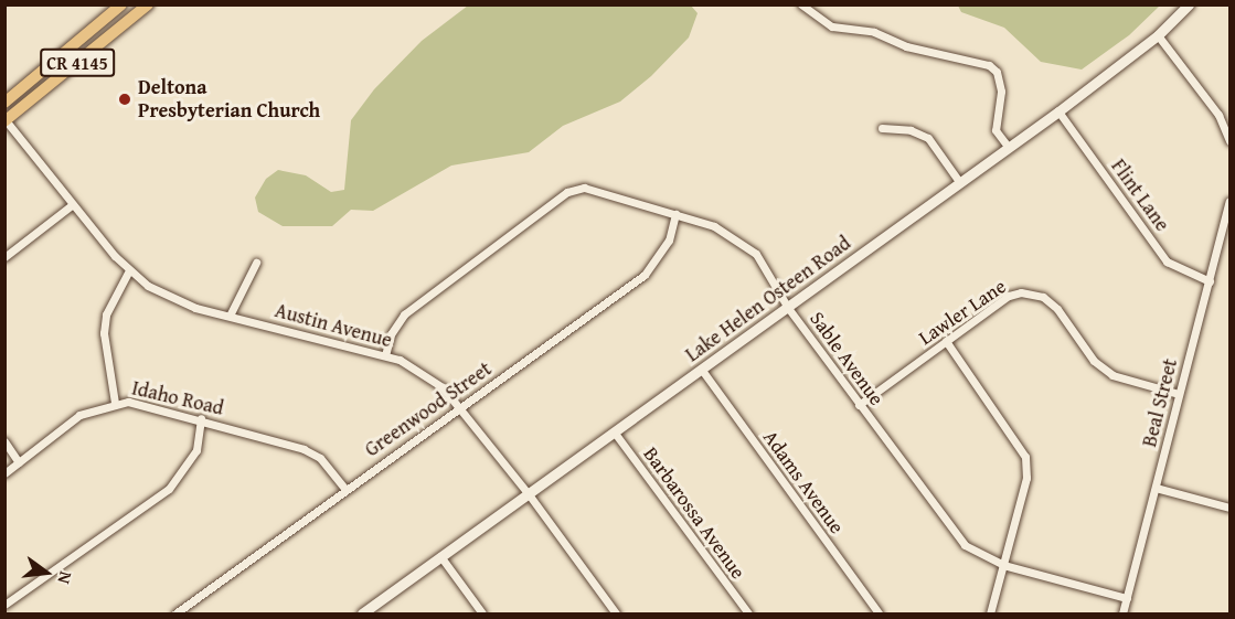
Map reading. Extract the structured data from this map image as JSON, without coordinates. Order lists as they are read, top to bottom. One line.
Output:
{"streets":{"main road":["CR 4145"],"street":["Flint Lane","Lake Helen Osteen Road","Lawler Lane","Austin Avenue","Sable Avenue","Idaho Road","Beal Street","Greenwood Street","Adams Avenue","Barbarossa Avenue"]},"crossings":[["CR 4145","Austin Avenue"],["Flint Lane","Lake Helen Osteen Road"],["Flint Lane","Beal Street"],["Lake Helen Osteen Road","Austin Avenue"],["Lake Helen Osteen Road","Sable Avenue"],["Lake Helen Osteen Road","Adams Avenue"],["Lake Helen Osteen Road","Barbarossa Avenue"],["Lawler Lane","Sable Avenue"],["Lawler Lane","Beal Street"],["Austin Avenue","Sable Avenue"],["Austin Avenue","Greenwood Street"],["Sable Avenue","Beal Street"],["Sable Avenue","Greenwood Street"],["Idaho Road","Greenwood Street"]],"places":["Deltona Presbyterian Church"],"north":"right"}
